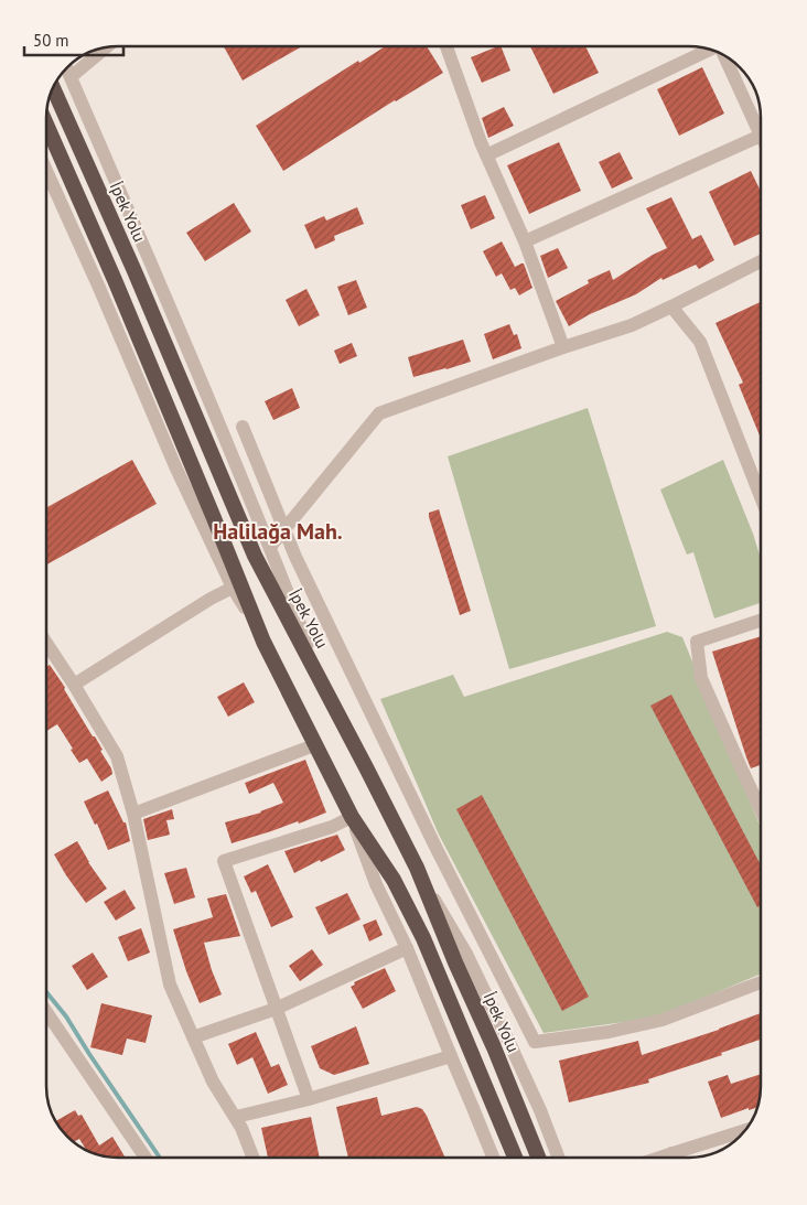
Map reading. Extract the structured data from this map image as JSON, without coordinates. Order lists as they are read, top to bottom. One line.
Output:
{"streets":{"highway":["İpek Yolu"]},"districts":["Halilağa Mah."],"scale_bar":"50 m"}
